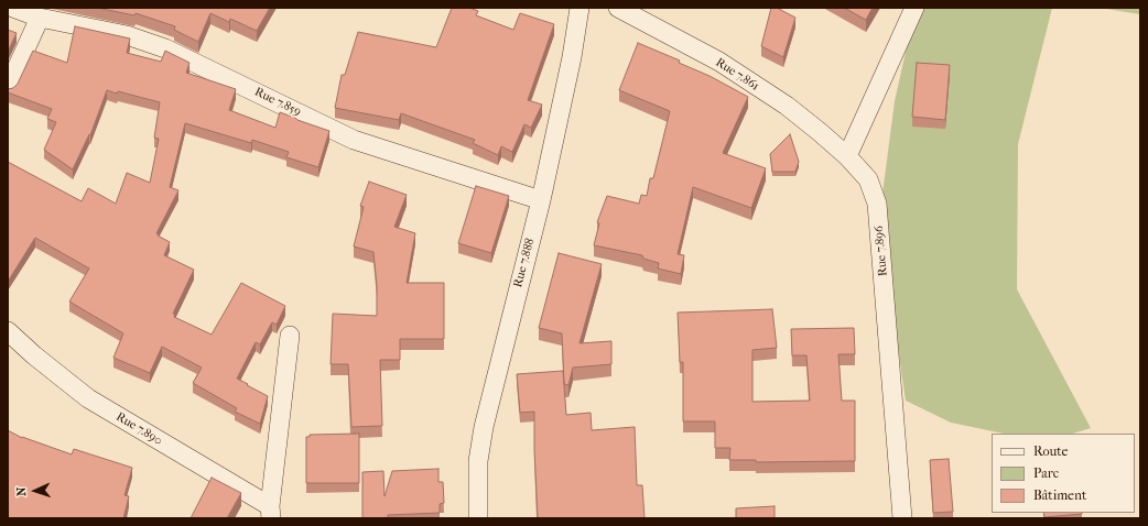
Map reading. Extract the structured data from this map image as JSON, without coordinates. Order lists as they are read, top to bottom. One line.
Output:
{"streets":{"street":["Rue 7.861","Rue 7.859","Rue 7.896","Rue 7.888","Rue 7.890"]},"crossings":[["Rue 7.861","Rue 7.896"],["Rue 7.859","Rue 7.888"]],"legend":["Route","Parc","Bâtiment"],"north":"left"}
